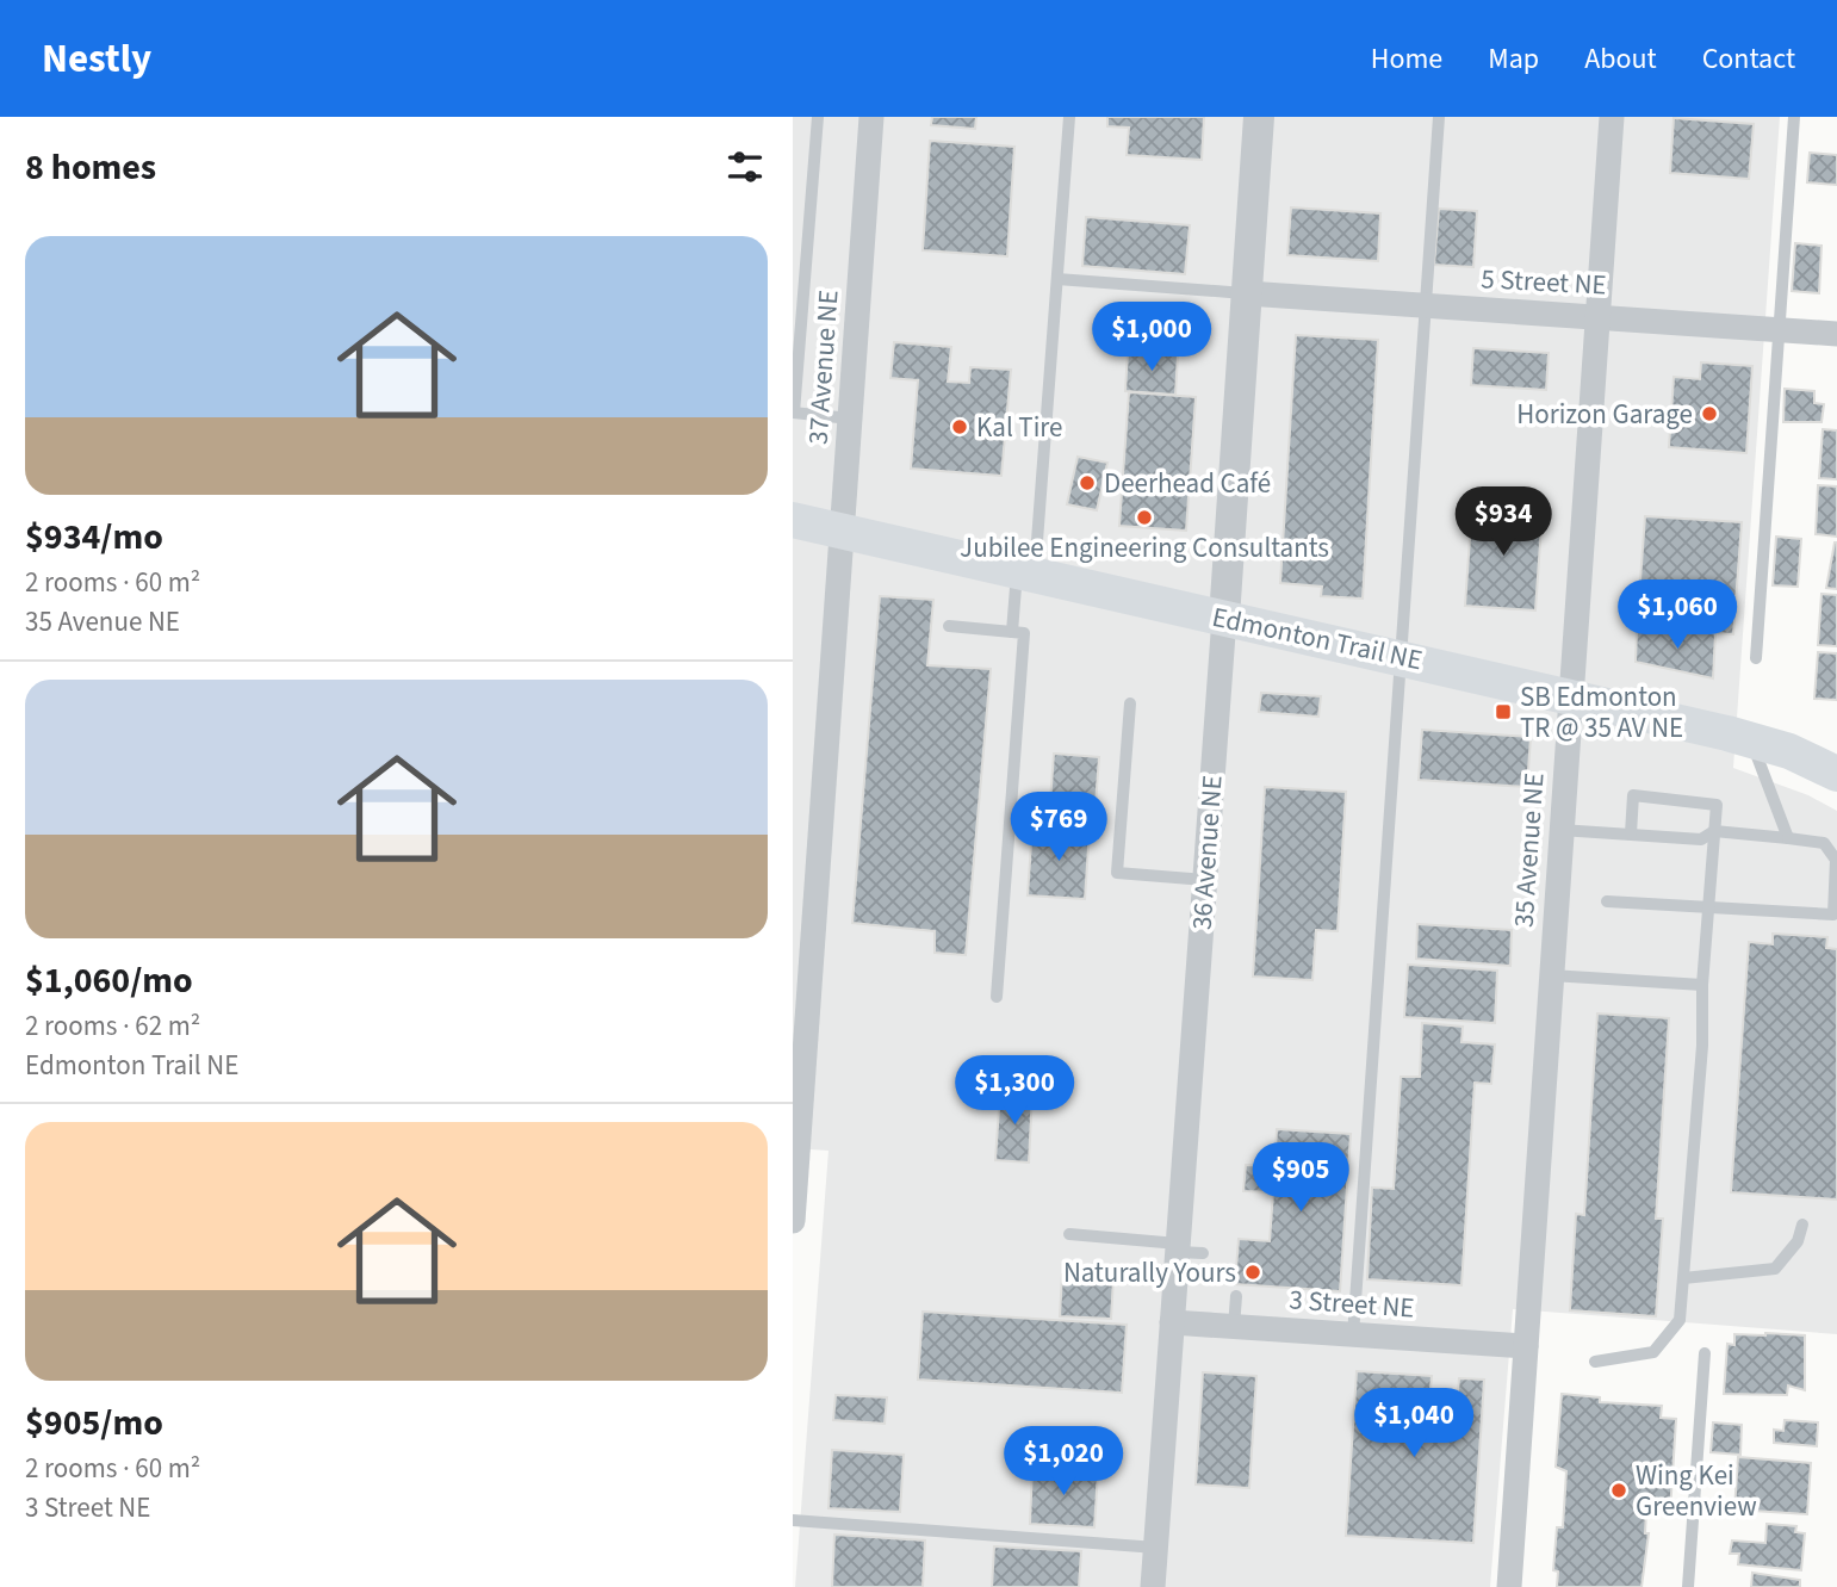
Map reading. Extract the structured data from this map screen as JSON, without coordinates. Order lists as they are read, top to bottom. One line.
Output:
{"streets":{"main road":["Edmonton Trail NE"],"street":["5 Street NE","37 Avenue NE","35 Avenue NE","36 Avenue NE","3 Street NE"]},"crossings":[["5 Street NE","35 Avenue NE"],["5 Street NE","36 Avenue NE"],["37 Avenue NE","Edmonton Trail NE"],["Edmonton Trail NE","35 Avenue NE"],["Edmonton Trail NE","36 Avenue NE"],["35 Avenue NE","3 Street NE"],["36 Avenue NE","3 Street NE"]],"places":{"other":["Horizon Garage","Kal Tire","Deerhead Café","Jubilee Engineering Consultants","Naturally Yours","Wing Kei Greenview"],"transit":["SB Edmonton TR @ 35 AV NE"]},"page":{"header":"Nestly","nav":["Home","Map","About","Contact"],"heading":"8 homes","list":[{"name":"$934/mo","note":"2 rooms · 60 m² · 35 Avenue NE"},{"name":"$1,060/mo","note":"2 rooms · 62 m² · Edmonton Trail NE"},{"name":"$905/mo","note":"2 rooms · 60 m² · 3 Street NE"}],"price":["$1,000","$934","$1,060","$769","$1,300","$905","$1,040","$1,020"]}}
